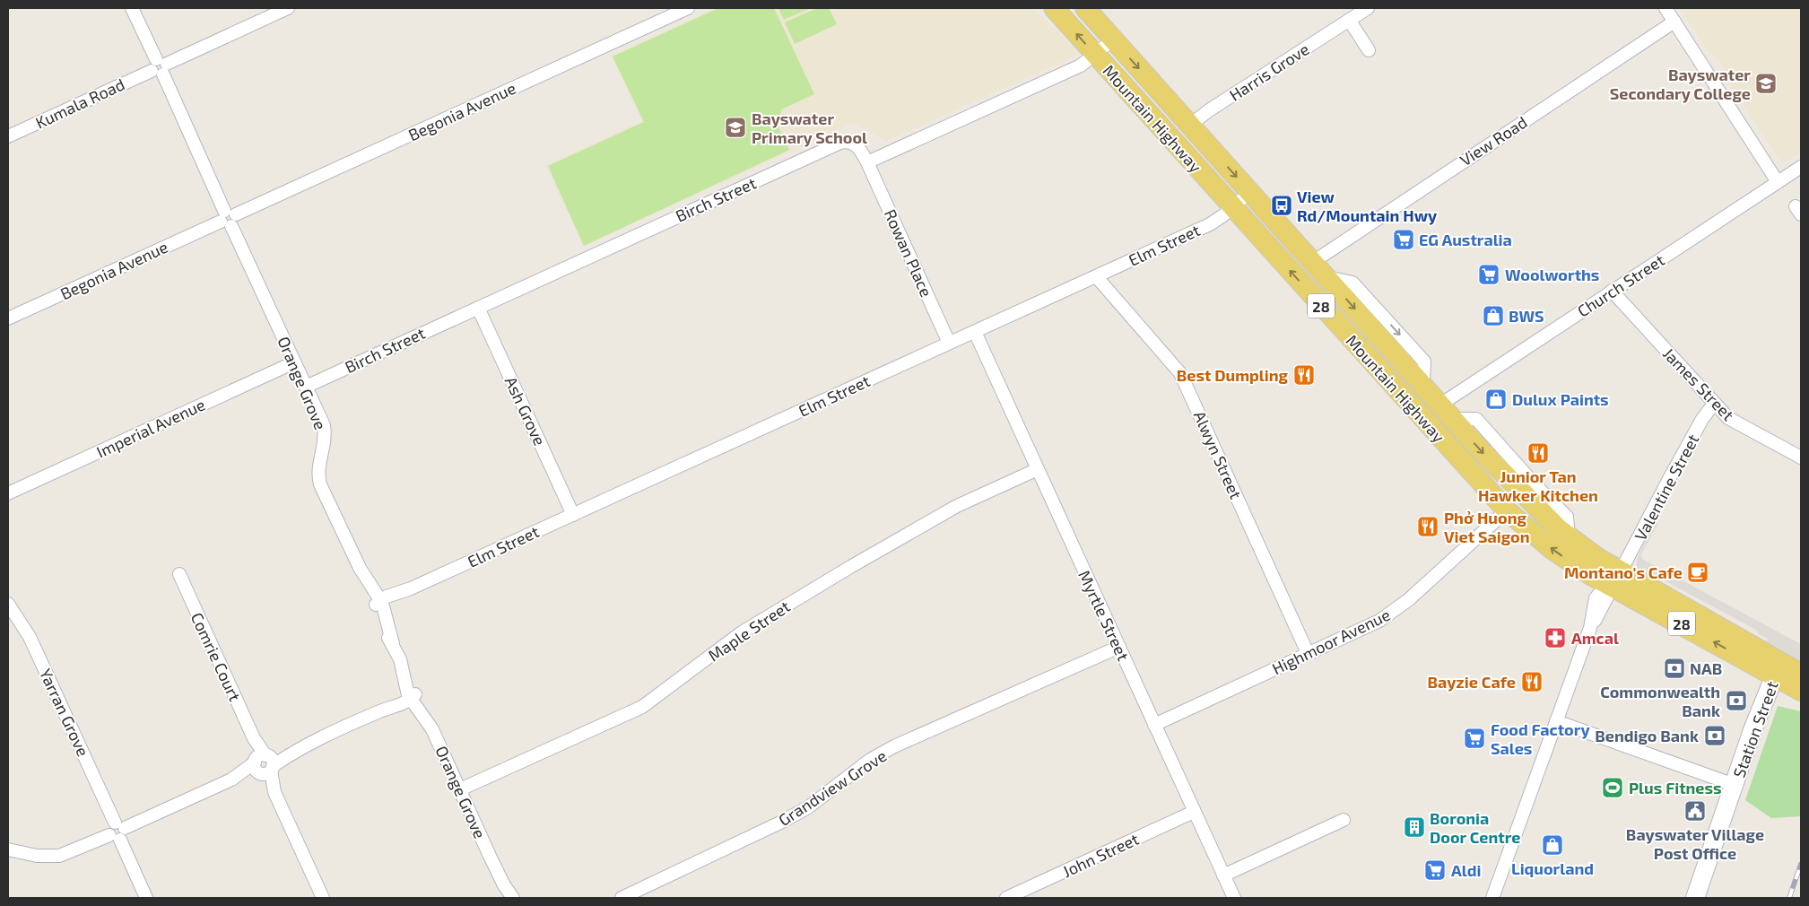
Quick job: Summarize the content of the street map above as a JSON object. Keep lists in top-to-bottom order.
{
  "streets": {
    "main road": ["Mountain Highway", "28", "Station Street"],
    "street": [
      "Harris Grove",
      "Kumala Road",
      "Begonia Avenue",
      "View Road",
      "Birch Street",
      "Elm Street",
      "Rowan Place",
      "Church Street",
      "Orange Grove",
      "James Street",
      "Ash Grove",
      "Imperial Avenue",
      "Alwyn Street",
      "Valentine Street",
      "Myrtle Street",
      "Maple Street",
      "Highmoor Avenue",
      "Comrie Court",
      "Yarran Grove",
      "Grandview Grove",
      "John Street"
    ]
  },
  "crossings": [
    ["Harris Grove", "Mountain Highway"],
    ["Kumala Road", "Orange Grove"],
    ["Begonia Avenue", "Orange Grove"],
    ["Mountain Highway", "View Road"],
    ["Mountain Highway", "Elm Street"],
    ["Mountain Highway", "Church Street"],
    ["Mountain Highway", "Valentine Street"],
    ["Mountain Highway", "Highmoor Avenue"],
    ["Mountain Highway", "Station Street"],
    ["Birch Street", "Rowan Place"],
    ["Birch Street", "Orange Grove"],
    ["Birch Street", "Ash Grove"],
    ["Elm Street", "Rowan Place"],
    ["Elm Street", "Orange Grove"],
    ["Elm Street", "Ash Grove"],
    ["Elm Street", "Alwyn Street"],
    ["Elm Street", "Myrtle Street"],
    ["Church Street", "James Street"],
    ["Orange Grove", "Imperial Avenue"],
    ["Orange Grove", "Maple Street"],
    ["James Street", "Valentine Street"],
    ["Alwyn Street", "Highmoor Avenue"],
    ["Myrtle Street", "Maple Street"],
    ["Myrtle Street", "Highmoor Avenue"],
    ["Myrtle Street", "Grandview Grove"],
    ["Myrtle Street", "John Street"]
  ],
  "places": {
    "school or university": ["Bayswater Secondary College", "Bayswater Primary School"],
    "bus stop": ["View Rd/Mountain Hwy"],
    "supermarket": [
      "EG Australia",
      "Woolworths",
      "Food Factory Sales",
      "Aldi"
    ],
    "shop": ["BWS", "Dulux Paints", "Liquorland"],
    "restaurant": [
      "Best Dumpling",
      "Junior Tan Hawker Kitchen",
      "Phở Huong Viet Saigon",
      "Bayzie Cafe"
    ],
    "cafe": ["Montano's Cafe"],
    "pharmacy": ["Amcal"],
    "bank": ["NAB", "Commonwealth Bank", "Bendigo Bank"],
    "sports": ["Plus Fitness"],
    "public building": ["Bayswater Village Post Office"],
    "building": ["Boronia Door Centre"]
  }
}
